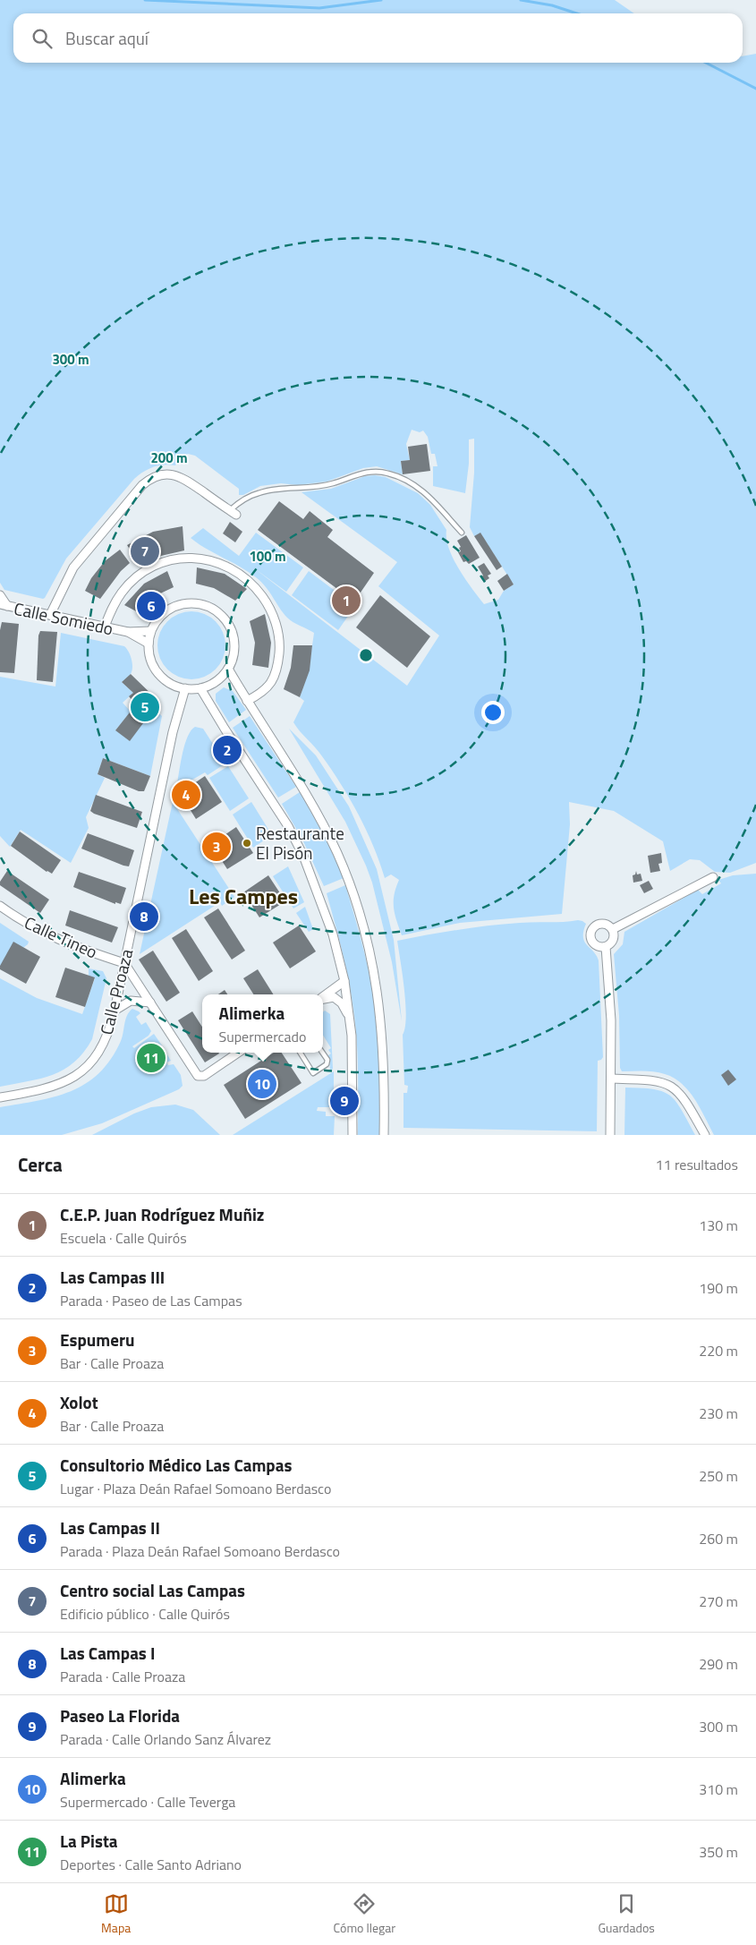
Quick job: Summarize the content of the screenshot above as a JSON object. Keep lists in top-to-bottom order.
{
  "streets": {
    "street": ["Calle Somiedo", "Calle Tineo", "Calle Proaza"]
  },
  "crossings": [
    ["Calle Somiedo", "Calle Proaza"],
    ["Calle Tineo", "Calle Proaza"]
  ],
  "districts": ["Les Campes"],
  "places": ["Restaurante El Pisón"],
  "page": {
    "search": "Buscar aquí",
    "pins": [
      "7",
      "1",
      "6",
      "5",
      "2",
      "4",
      "3",
      "8",
      "11",
      "10",
      "9"
    ],
    "popup": ["Alimerka", "Supermercado"],
    "heading": ["Cerca", "11 resultados"],
    "list": [
      {
        "mark": "1",
        "name": "C.E.P. Juan Rodríguez Muñiz",
        "note": "Escuela · Calle Quirós",
        "value": "130 m"
      },
      {
        "mark": "2",
        "name": "Las Campas III",
        "note": "Parada · Paseo de Las Campas",
        "value": "190 m"
      },
      {
        "mark": "3",
        "name": "Espumeru",
        "note": "Bar · Calle Proaza",
        "value": "220 m"
      },
      {
        "mark": "4",
        "name": "Xolot",
        "note": "Bar · Calle Proaza",
        "value": "230 m"
      },
      {
        "mark": "5",
        "name": "Consultorio Médico Las Campas",
        "note": "Lugar · Plaza Deán Rafael Somoano Berdasco",
        "value": "250 m"
      },
      {
        "mark": "6",
        "name": "Las Campas II",
        "note": "Parada · Plaza Deán Rafael Somoano Berdasco",
        "value": "260 m"
      },
      {
        "mark": "7",
        "name": "Centro social Las Campas",
        "note": "Edificio público · Calle Quirós",
        "value": "270 m"
      },
      {
        "mark": "8",
        "name": "Las Campas I",
        "note": "Parada · Calle Proaza",
        "value": "290 m"
      },
      {
        "mark": "9",
        "name": "Paseo La Florida",
        "note": "Parada · Calle Orlando Sanz Álvarez",
        "value": "300 m"
      },
      {
        "mark": "10",
        "name": "Alimerka",
        "note": "Supermercado · Calle Teverga",
        "value": "310 m"
      },
      {
        "mark": "11",
        "name": "La Pista",
        "note": "Deportes · Calle Santo Adriano",
        "value": "350 m"
      }
    ],
    "nav": ["Mapa", "Cómo llegar", "Guardados"]
  },
  "rings": ["300 m", "200 m", "100 m"]
}
